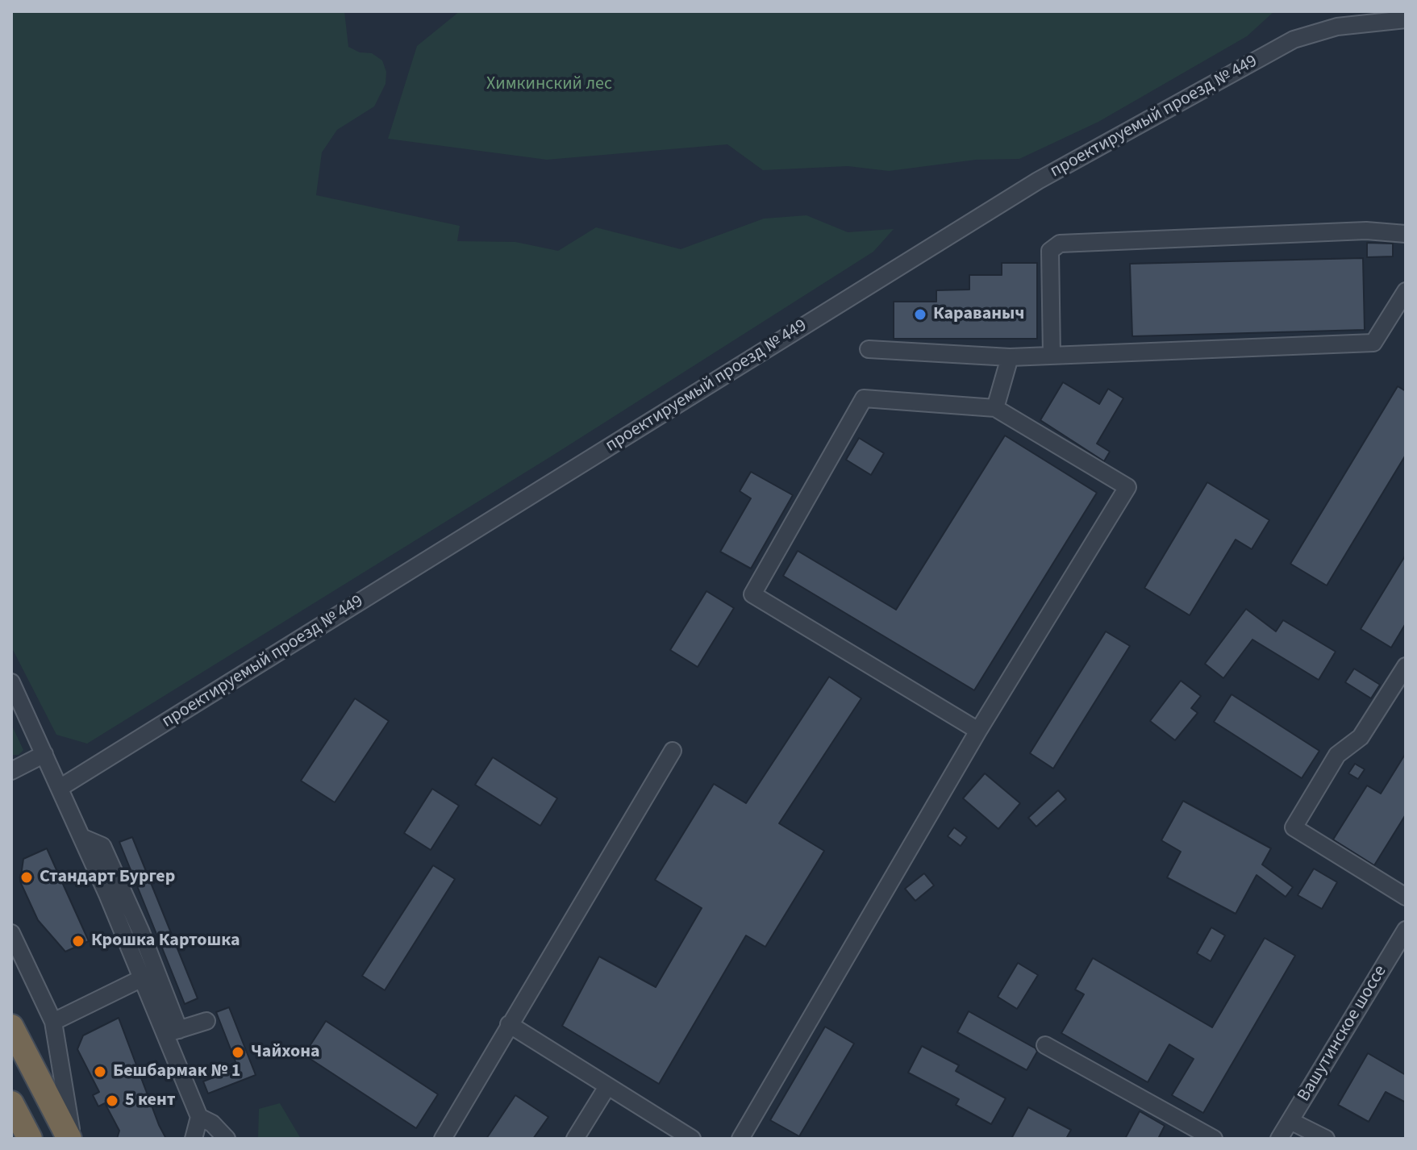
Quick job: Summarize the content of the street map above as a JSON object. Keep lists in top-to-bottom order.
{
  "streets": {
    "street": ["проектируемый проезд № 449", "Вашутинское шоссе"]
  },
  "parks": ["Химкинский лес"],
  "places": [
    "Караваныч",
    "Стандарт Бургер",
    "Крошка Картошка",
    "Чайхона",
    "Бешбармак № 1",
    "5 кент"
  ]
}
